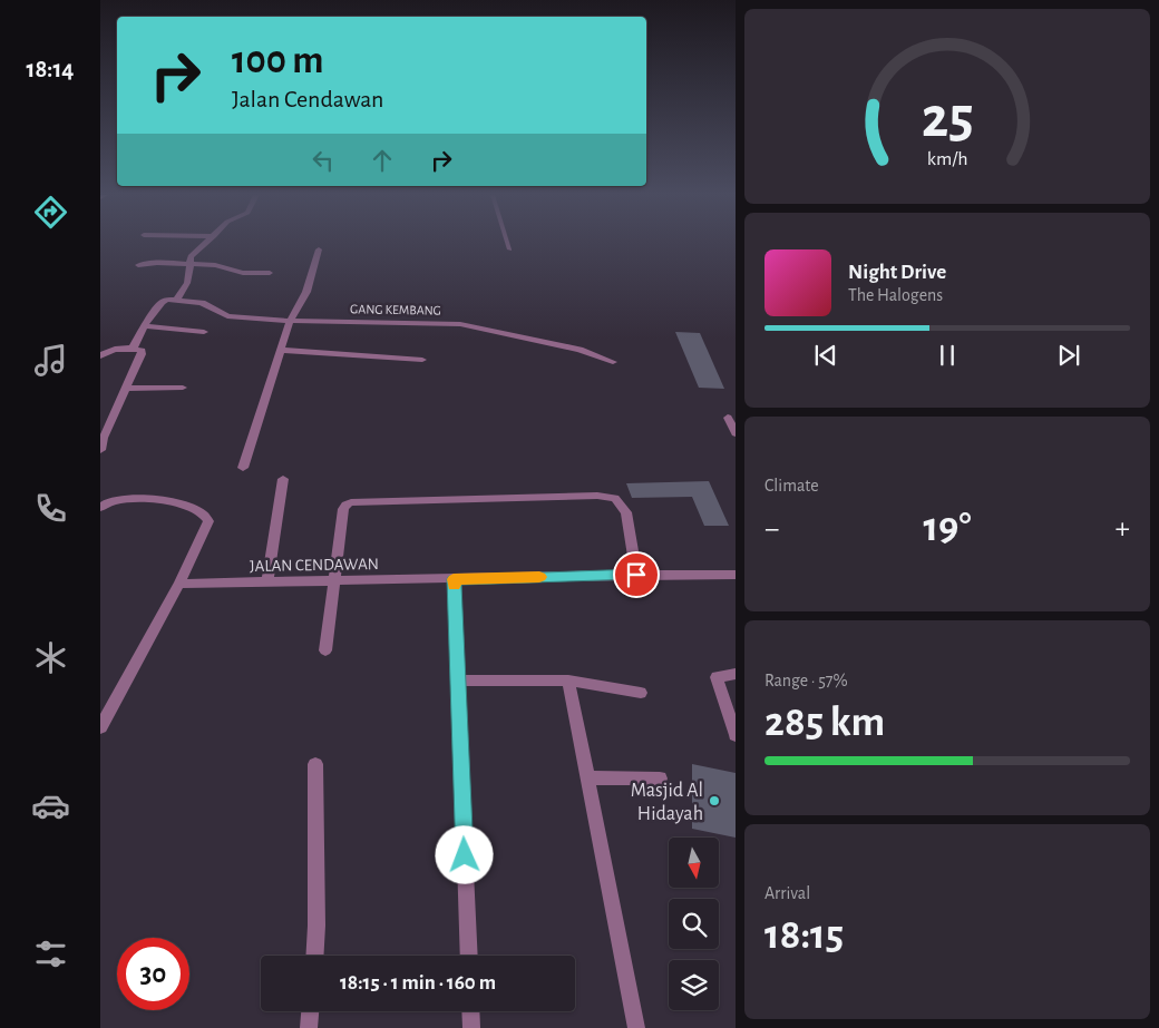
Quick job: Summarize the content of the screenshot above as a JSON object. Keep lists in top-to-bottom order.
{
  "streets": {
    "street": ["GANG KEMBANG", "JALAN CENDAWAN"]
  },
  "places": ["Masjid Al Hidayah"],
  "north": "bottom",
  "page": {
    "tabs": "18:14",
    "turn": ["100 m", "Jalan Cendawan"],
    "song": ["Night Drive", "The Halogens"],
    "tile": [
      "Climate",
      ["Range · 57%", "285 km"],
      ["Arrival", "18:15"]
    ],
    "heat": ["−", "19°", "+"],
    "limit": "30",
    "trip": "18:15 · 1 min · 160 m",
    "gauge": ["25", "km/h"]
  }
}
